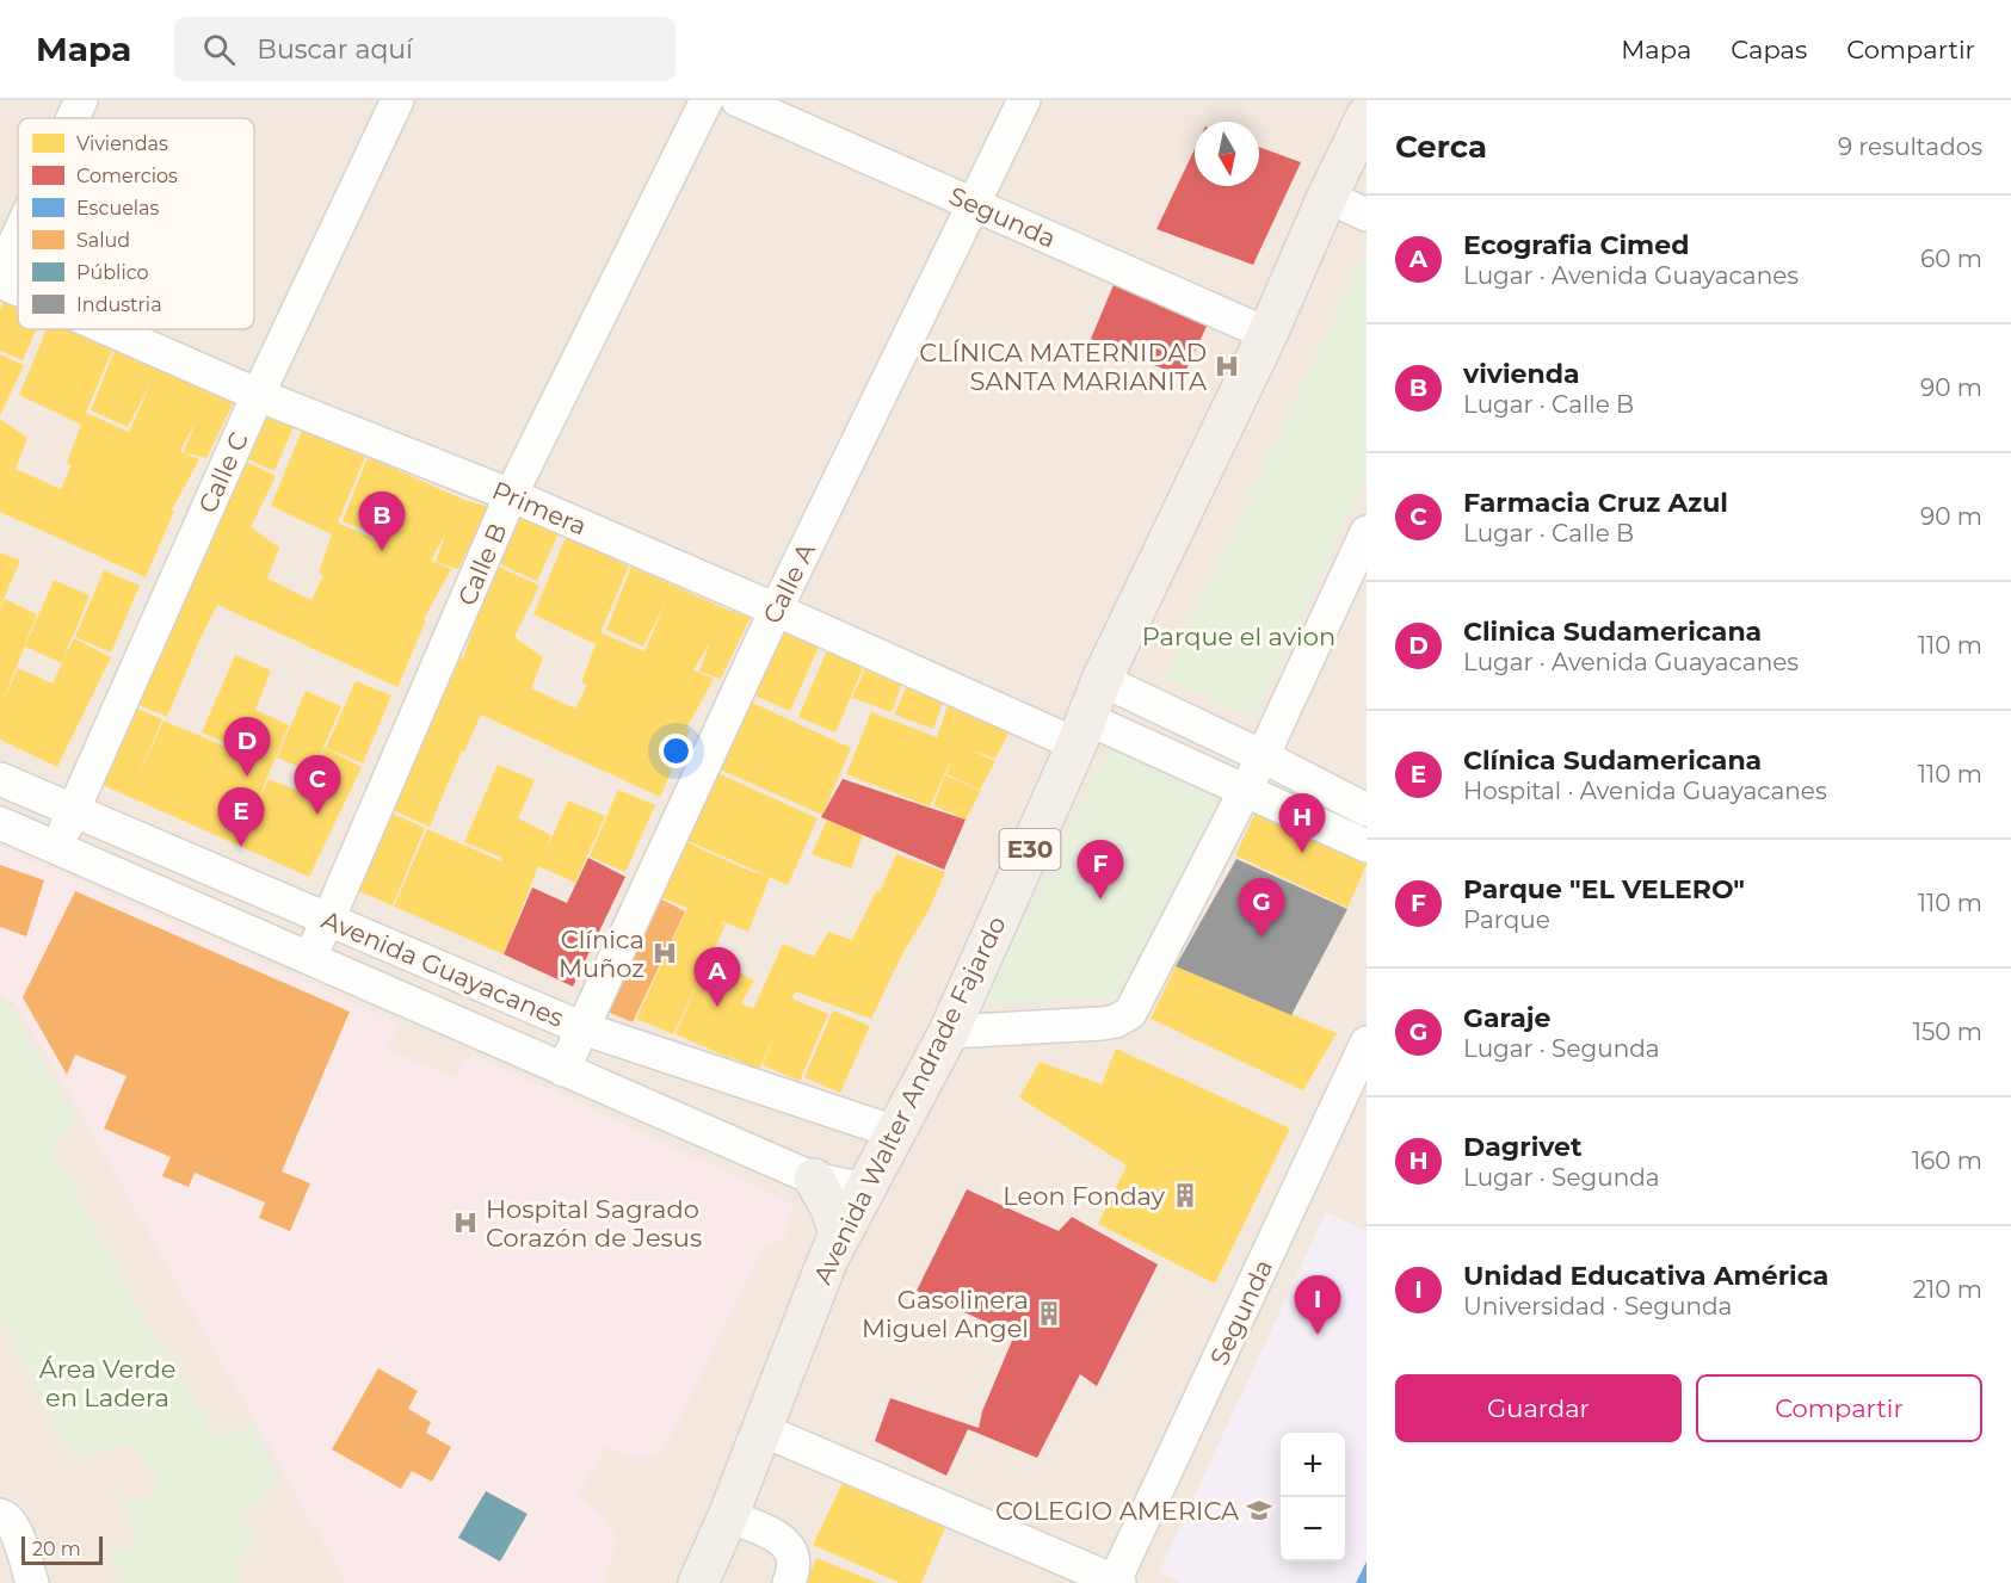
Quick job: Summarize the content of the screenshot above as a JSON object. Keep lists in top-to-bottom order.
{
  "streets": {
    "main road": ["E30", "Avenida Walter Andrade Fajardo"],
    "street": [
      "Segunda",
      "Calle C",
      "Primera",
      "Calle B",
      "Calle A",
      "Avenida Guayacanes"
    ]
  },
  "crossings": [
    ["Segunda", "Calle A"],
    ["Segunda", "Avenida Walter Andrade Fajardo"],
    ["Calle C", "Primera"],
    ["Calle C", "Avenida Guayacanes"],
    ["Primera", "Calle B"],
    ["Primera", "Calle A"],
    ["Primera", "Avenida Walter Andrade Fajardo"],
    ["Calle B", "Avenida Guayacanes"],
    ["Calle A", "Avenida Guayacanes"],
    ["Avenida Guayacanes", "Avenida Walter Andrade Fajardo"]
  ],
  "parks": ["Parque el avion", "Área Verde en Ladera"],
  "places": {
    "hospital": ["CLÍNICA MATERNIDAD SANTA MARIANITA", "Clínica Muñoz", "Hospital Sagrado Corazón de Jesus"],
    "building": ["Leon Fonday", "Gasolinera Miguel Angel"],
    "school or university": ["COLEGIO AMERICA"]
  },
  "legend": [
    "Viviendas",
    "Comercios",
    "Escuelas",
    "Salud",
    "Público",
    "Industria"
  ],
  "scale_bar": "20 m",
  "north": "bottom",
  "page": {
    "header": "Mapa",
    "search": "Buscar aquí",
    "nav": ["Mapa", "Capas", "Compartir"],
    "heading": ["Cerca", "9 resultados"],
    "list": [
      {
        "mark": "A",
        "name": "Ecografia Cimed",
        "note": "Lugar · Avenida Guayacanes",
        "value": "60 m"
      },
      {
        "mark": "B",
        "name": "vivienda",
        "note": "Lugar · Calle B",
        "value": "90 m"
      },
      {
        "mark": "C",
        "name": "Farmacia Cruz Azul",
        "note": "Lugar · Calle B",
        "value": "90 m"
      },
      {
        "mark": "D",
        "name": "Clinica Sudamericana",
        "note": "Lugar · Avenida Guayacanes",
        "value": "110 m"
      },
      {
        "mark": "E",
        "name": "Clínica Sudamericana",
        "note": "Hospital · Avenida Guayacanes",
        "value": "110 m"
      },
      {
        "mark": "F",
        "name": "Parque \"EL VELERO\"",
        "note": "Parque",
        "value": "110 m"
      },
      {
        "mark": "G",
        "name": "Garaje",
        "note": "Lugar · Segunda",
        "value": "150 m"
      },
      {
        "mark": "H",
        "name": "Dagrivet",
        "note": "Lugar · Segunda",
        "value": "160 m"
      },
      {
        "mark": "I",
        "name": "Unidad Educativa América",
        "note": "Universidad · Segunda",
        "value": "210 m"
      }
    ],
    "pins": [
      "B",
      "D",
      "C",
      "E",
      "H",
      "F",
      "G",
      "A",
      "I"
    ],
    "buttons": ["Guardar", "Compartir"],
    "map_buttons": ["+", "−"],
    "scale": "20 m"
  }
}
